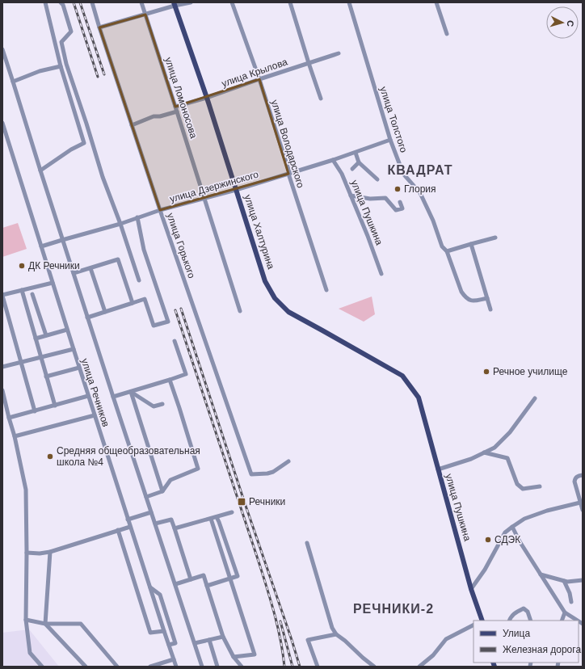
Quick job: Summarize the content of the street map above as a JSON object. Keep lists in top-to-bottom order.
{
  "streets": {
    "main road": ["улица Пушкина", "улица Халтурина"],
    "street": [
      "улица Крылова",
      "улица Ломоносова",
      "улица Толстого",
      "улица Володарского",
      "улица Дзержинского",
      "улица Горького",
      "улица Речников"
    ]
  },
  "crossings": [
    ["улица Крылова", "улица Ломоносова"],
    ["улица Крылова", "улица Володарского"],
    ["улица Крылова", "улица Халтурина"],
    ["улица Ломоносова", "улица Дзержинского"],
    ["улица Толстого", "улица Дзержинского"],
    ["улица Володарского", "улица Дзержинского"],
    ["улица Дзержинского", "улица Пушкина"],
    ["улица Дзержинского", "улица Халтурина"],
    ["улица Дзержинского", "улица Горького"],
    ["улица Дзержинского", "улица Речников"],
    ["улица Пушкина", "улица Халтурина"]
  ],
  "districts": ["КВАДРАТ", "РЕЧНИКИ-2"],
  "places": {
    "other": [
      "Глория",
      "ДК Речники",
      "Речное училище",
      "Средняя общеобразовательная школа №4",
      "СДЭК"
    ],
    "transit": ["Речники"]
  },
  "legend": ["Улица", "Железная дорога"],
  "north": "right"
}
